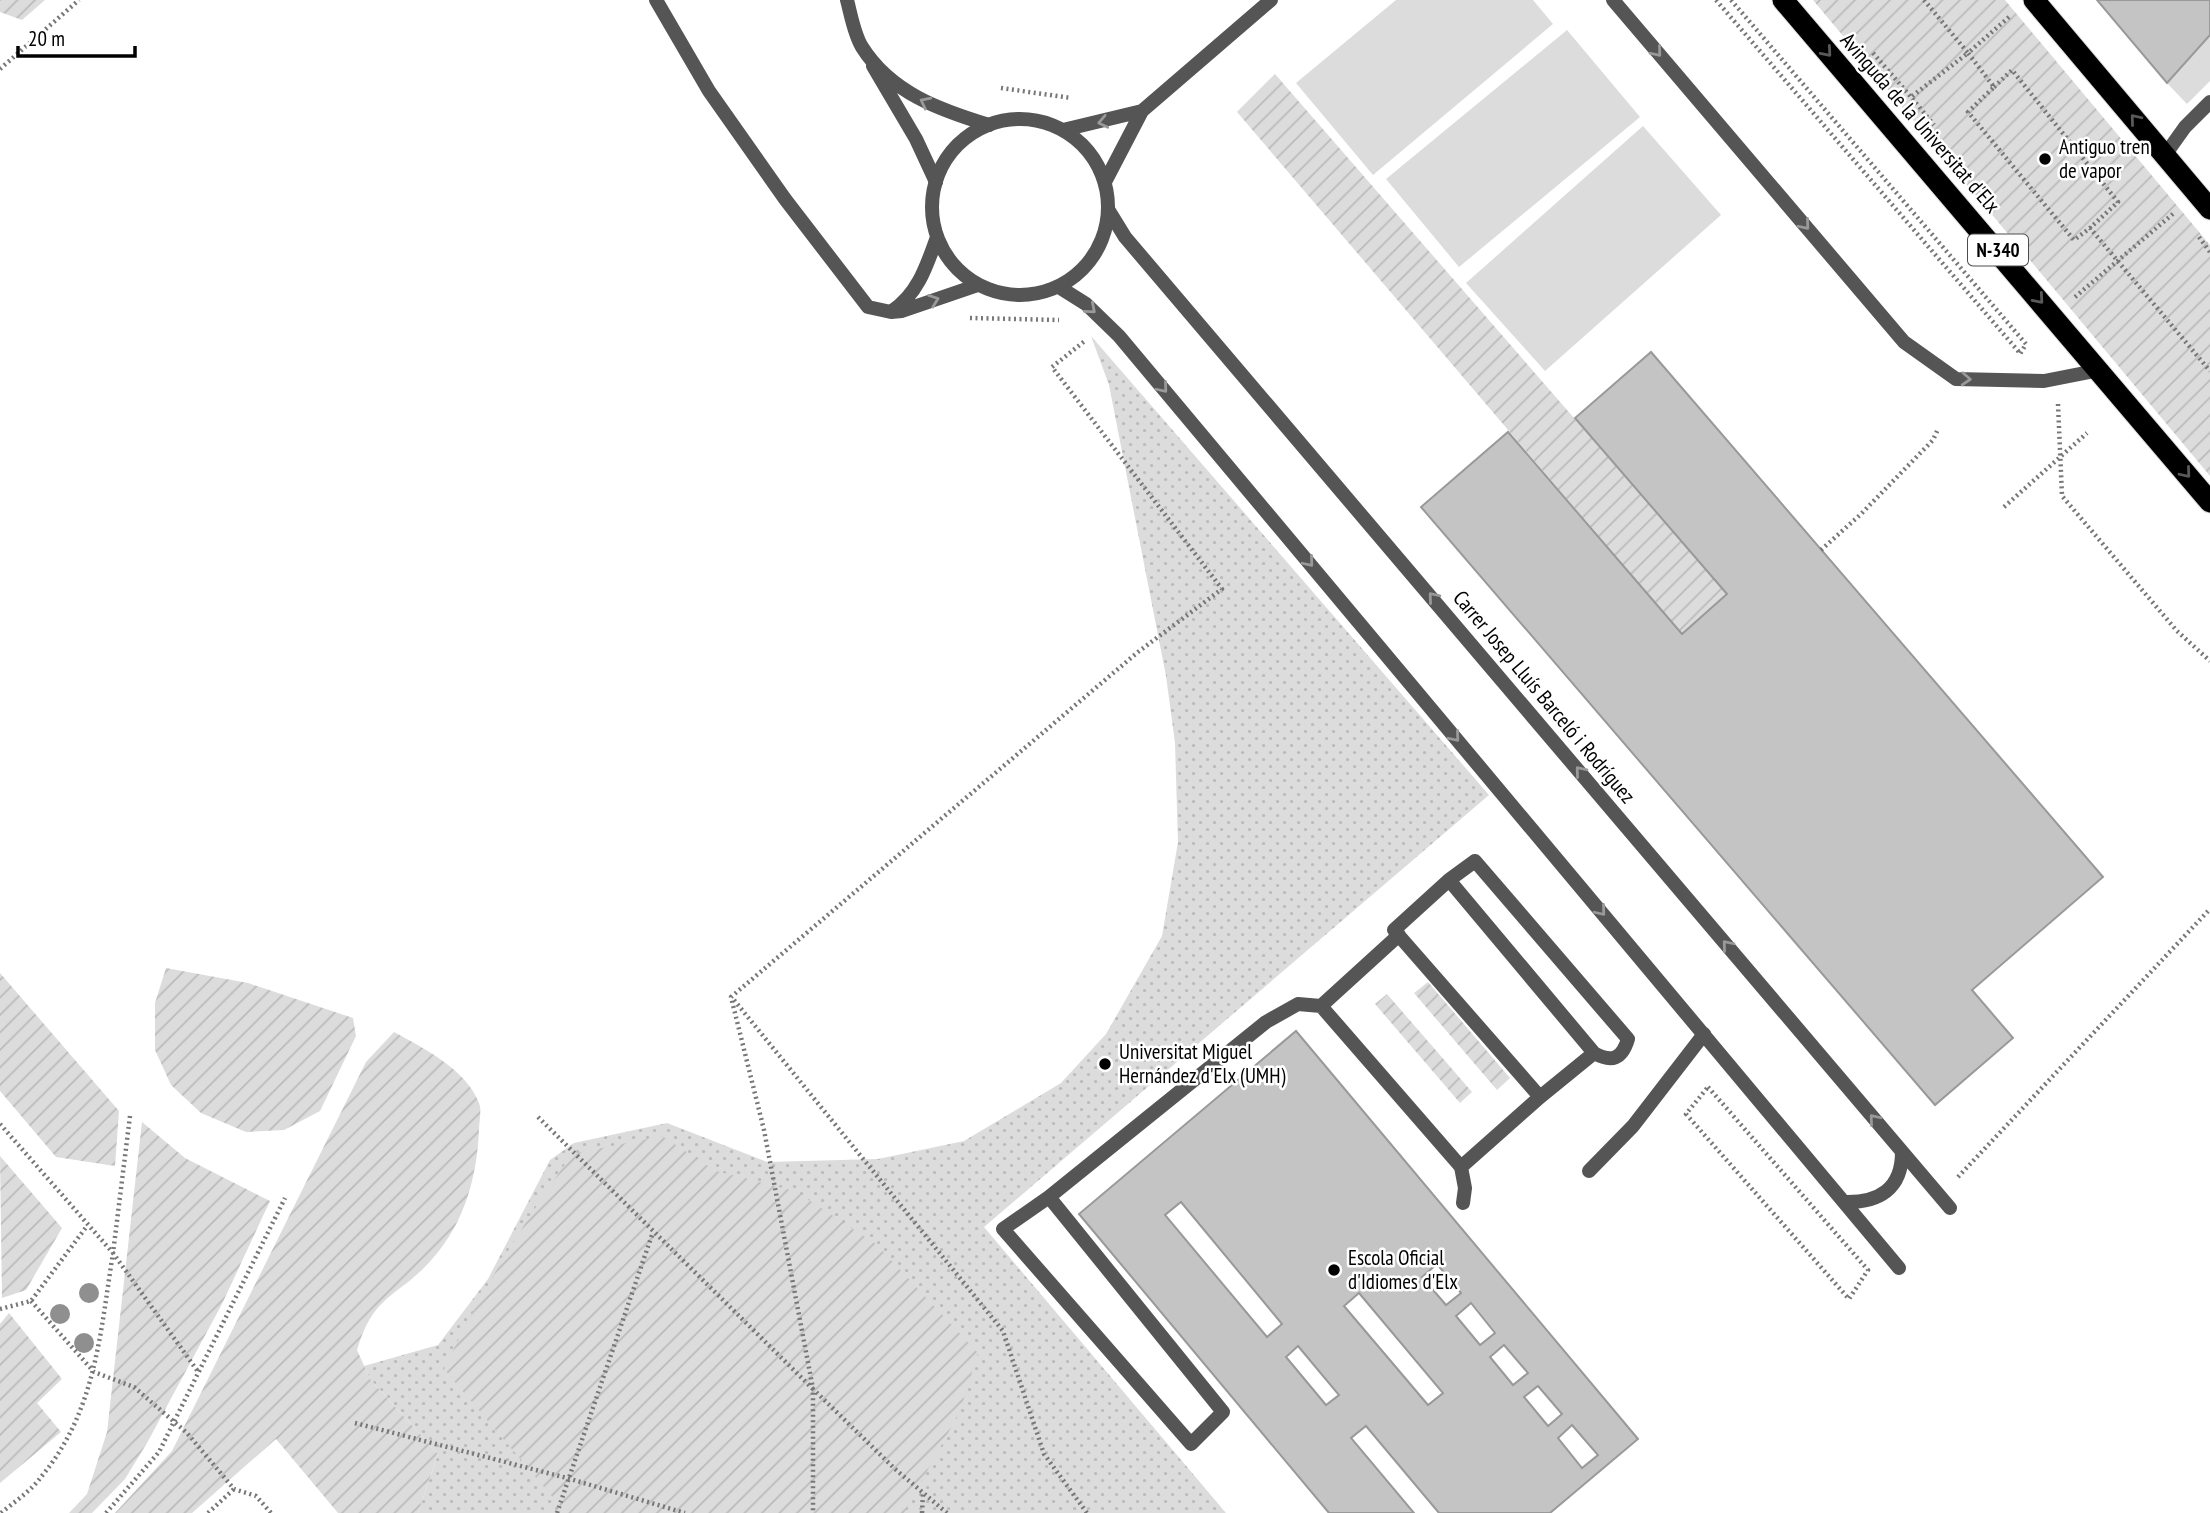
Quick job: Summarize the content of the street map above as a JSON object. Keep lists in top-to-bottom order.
{
  "streets": {
    "highway": ["Avinguda de la Universitat d'Elx", "N-340"],
    "street": ["Carrer Josep Lluís Barceló i Rodríguez"]
  },
  "one_way": ["Avinguda de la Universitat d'Elx"],
  "places": ["Antiguo tren de vapor", "Universitat Miguel Hernández d'Elx (UMH)", "Escola Oficial d'Idiomes d'Elx"],
  "scale_bar": "20 m"
}
